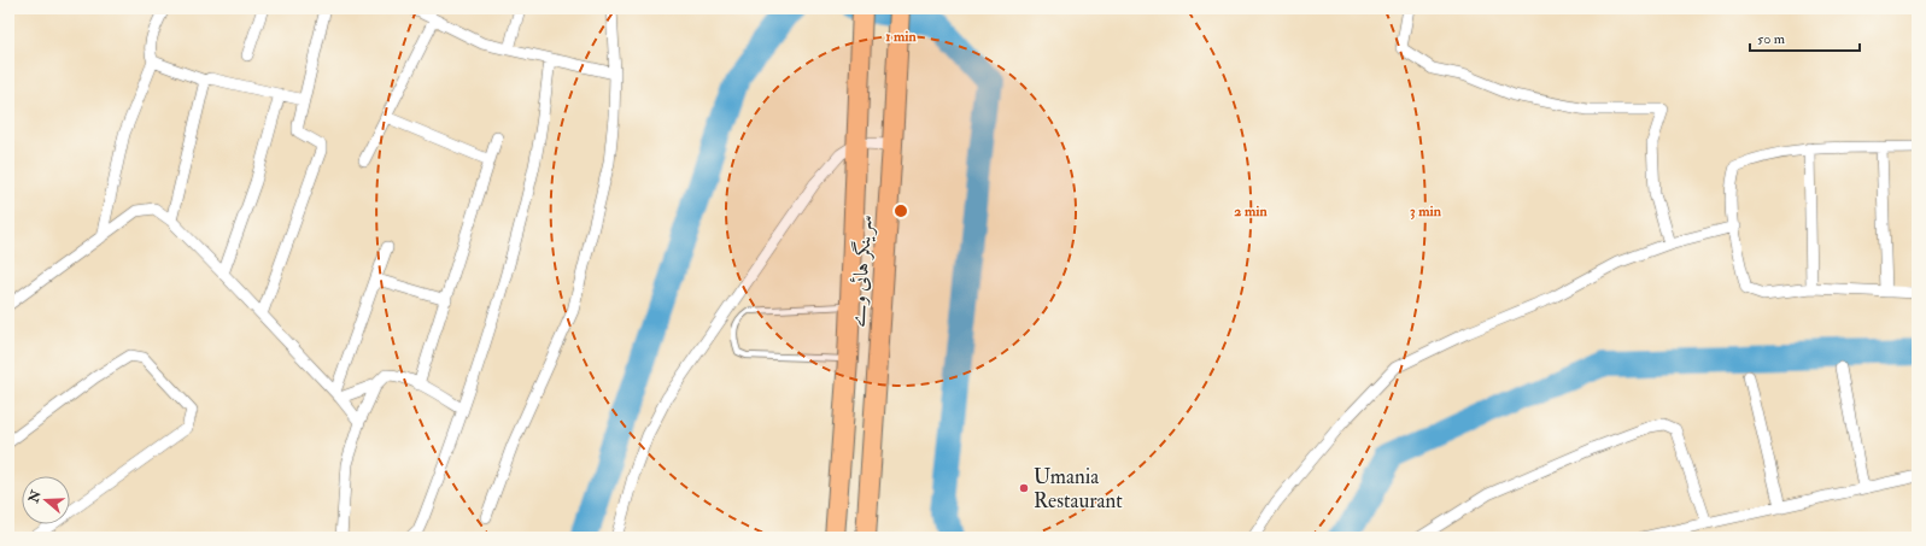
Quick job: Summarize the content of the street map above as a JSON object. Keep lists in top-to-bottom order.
{
  "streets": {
    "highway": ["سرینگر ہائی وے"]
  },
  "places": ["Umania Restaurant"],
  "scale_bar": "50 m",
  "north": "left",
  "rings": ["1 min", "2 min", "3 min"]
}
